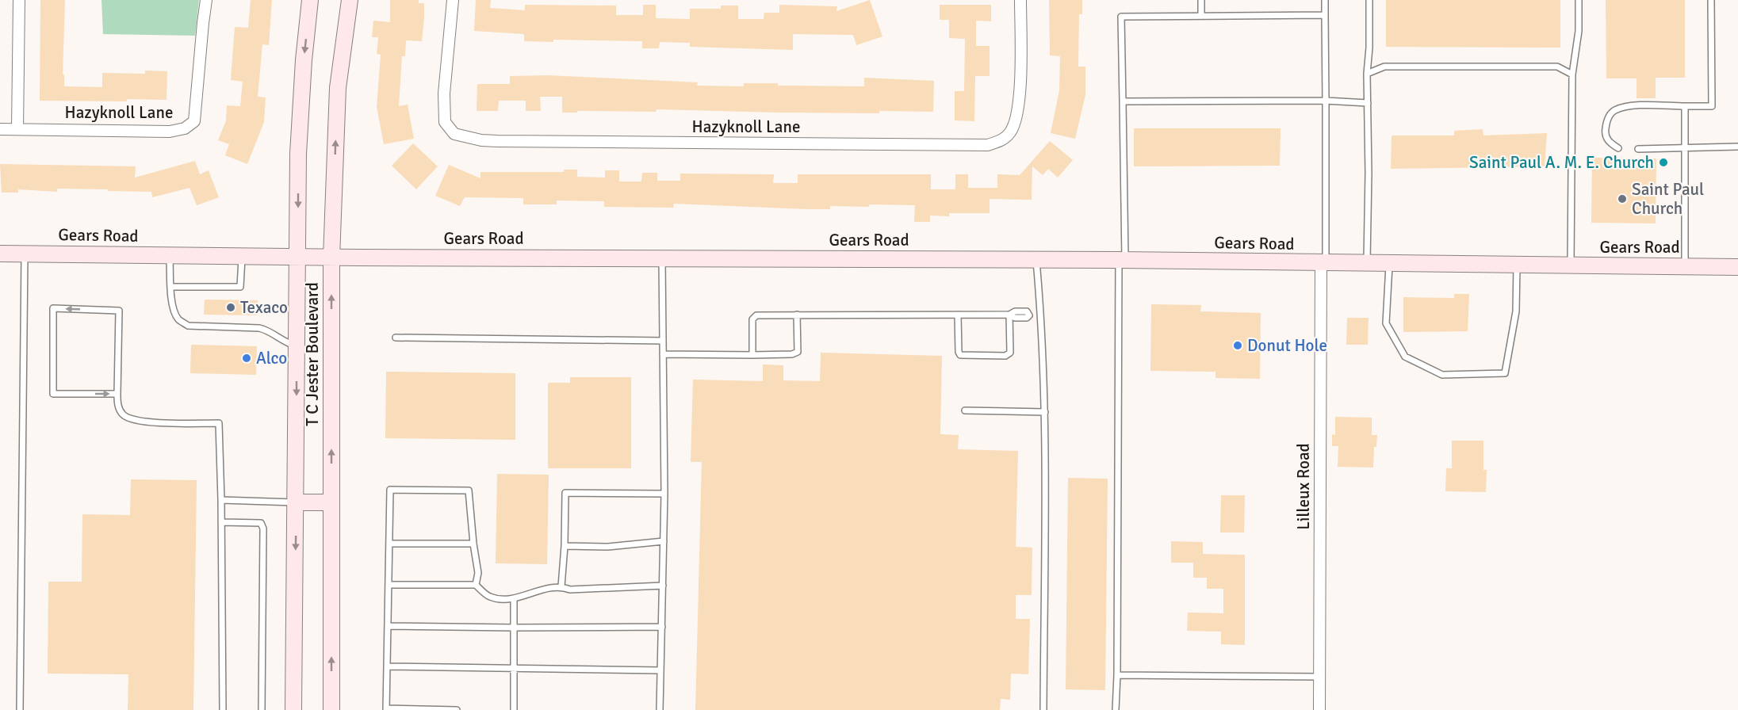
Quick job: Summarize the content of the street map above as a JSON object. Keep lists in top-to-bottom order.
{
  "streets": {
    "main road": ["Gears Road", "T C Jester Boulevard"],
    "street": ["Hazyknoll Lane", "Lilleux Road"]
  },
  "crossings": [
    ["Gears Road", "T C Jester Boulevard"],
    ["Gears Road", "Lilleux Road"]
  ],
  "places": [
    "Saint Paul A. M. E. Church",
    "Saint Paul Church",
    "Texaco",
    "Donut Hole",
    "Alco"
  ]
}
